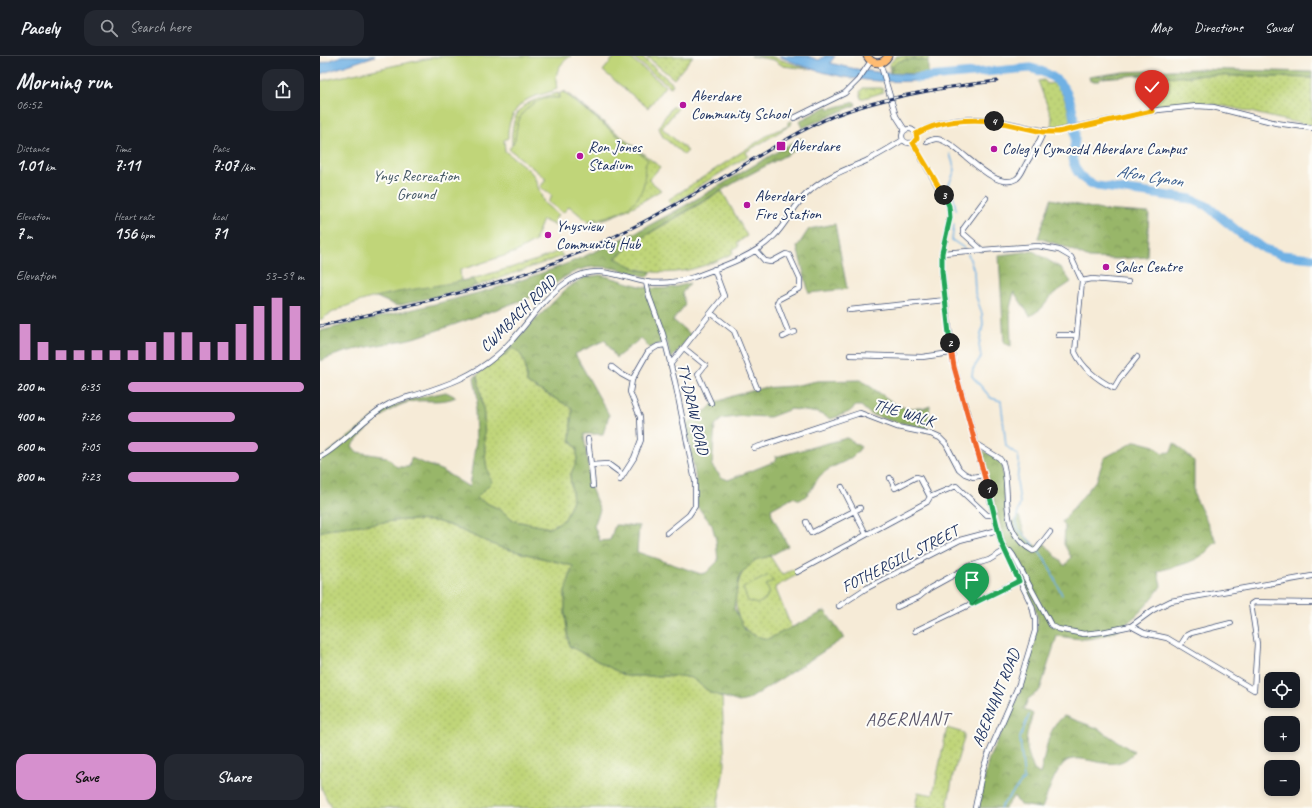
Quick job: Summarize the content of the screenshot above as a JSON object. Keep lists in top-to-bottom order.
{
  "streets": {
    "street": [
      "CWMBACH ROAD",
      "TY-DRAW ROAD",
      "THE WALK",
      "FOTHERGILL STREET",
      "ABERNANT ROAD"
    ]
  },
  "crossings": [
    ["CWMBACH ROAD", "TY-DRAW ROAD"],
    ["CWMBACH ROAD", "ABERNANT ROAD"],
    ["THE WALK", "ABERNANT ROAD"],
    ["FOTHERGILL STREET", "ABERNANT ROAD"]
  ],
  "districts": ["ABERNANT"],
  "water": ["Afon Cynon"],
  "parks": ["Ynys Recreation Ground"],
  "places": {
    "other": [
      "Aberdare Community School",
      "Coleg y Cymoedd Aberdare Campus",
      "Ron Jones Stadium",
      "Aberdare Fire Station",
      "Ynysview Community Hub",
      "Sales Centre"
    ],
    "transit": ["Aberdare"]
  },
  "page": {
    "header": "Pacely",
    "search": "Search here",
    "nav": ["Map", "Directions", "Saved"],
    "heading": ["Morning run", "06:52"],
    "pins": [
      "4",
      "3",
      "2",
      "1"
    ],
    "stats": [
      ["Distance", "1.01 km"],
      ["Time", "7:11"],
      ["Pace", "7:07 /km"],
      ["Elevation", "7 m"],
      ["Heart rate", "156 bpm"],
      ["kcal", "71"]
    ],
    "chart": ["Elevation", "53–59 m"],
    "list": [
      {
        "name": "200 m",
        "note": "6:35"
      },
      {
        "name": "400 m",
        "note": "7:26"
      },
      {
        "name": "600 m",
        "note": "7:05"
      },
      {
        "name": "800 m",
        "note": "7:23"
      }
    ],
    "map_buttons": ["+", "−"],
    "buttons": ["Save", "Share"]
  }
}
